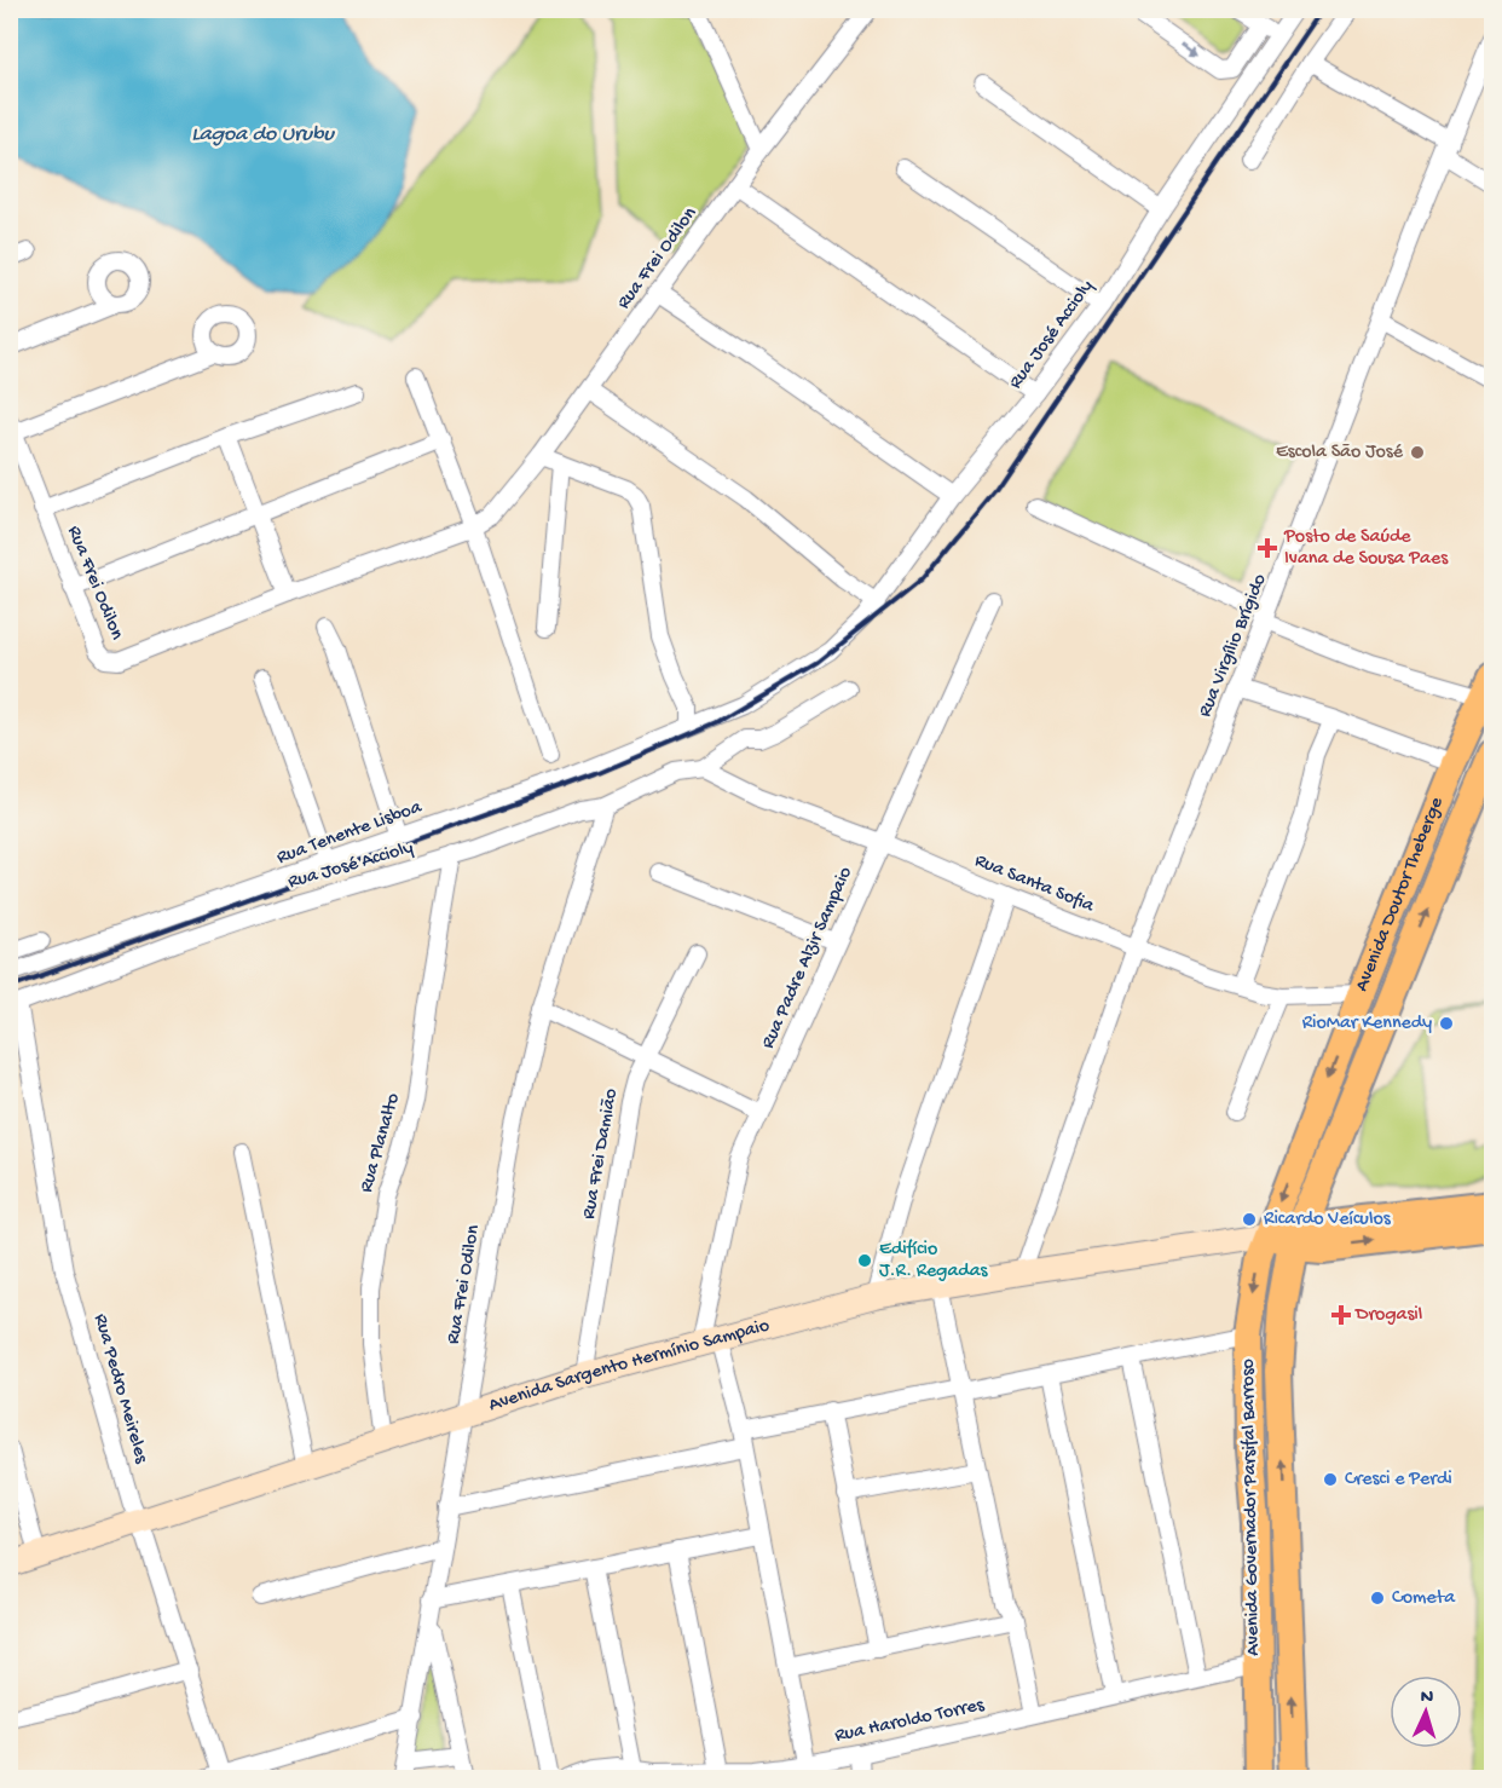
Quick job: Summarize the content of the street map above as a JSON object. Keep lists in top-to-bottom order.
{
  "streets": {
    "main road": ["Avenida Doutor Theberge", "Avenida Sargento Hermínio Sampaio", "Avenida Governador Parsifal Barroso"],
    "street": [
      "Rua Frei Odilon",
      "Rua José Accioly",
      "Rua Virgílio Brígido",
      "Rua Tenente Lisboa",
      "Rua Santa Sofia",
      "Rua Padre Alzir Sampaio",
      "Rua Planalto",
      "Rua Frei Damião",
      "Rua Pedro Meireles",
      "Rua Haroldo Torres"
    ]
  },
  "crossings": [
    ["Rua Frei Odilon", "Rua José Accioly"],
    ["Rua Frei Odilon", "Avenida Sargento Hermínio Sampaio"],
    ["Rua José Accioly", "Rua Tenente Lisboa"],
    ["Rua José Accioly", "Rua Santa Sofia"],
    ["Rua José Accioly", "Rua Planalto"],
    ["Rua José Accioly", "Rua Pedro Meireles"],
    ["Rua Virgílio Brígido", "Rua Santa Sofia"],
    ["Rua Virgílio Brígido", "Avenida Sargento Hermínio Sampaio"],
    ["Rua Santa Sofia", "Avenida Doutor Theberge"],
    ["Rua Santa Sofia", "Rua Padre Alzir Sampaio"],
    ["Avenida Doutor Theberge", "Avenida Sargento Hermínio Sampaio"],
    ["Avenida Doutor Theberge", "Avenida Governador Parsifal Barroso"],
    ["Rua Padre Alzir Sampaio", "Avenida Sargento Hermínio Sampaio"],
    ["Rua Planalto", "Avenida Sargento Hermínio Sampaio"],
    ["Rua Frei Damião", "Avenida Sargento Hermínio Sampaio"],
    ["Avenida Sargento Hermínio Sampaio", "Rua Pedro Meireles"],
    ["Avenida Sargento Hermínio Sampaio", "Avenida Governador Parsifal Barroso"],
    ["Avenida Governador Parsifal Barroso", "Rua Haroldo Torres"]
  ],
  "water": ["Lagoa do Urubu"],
  "places": {
    "other": [
      "Escola São José",
      "RioMar Kennedy",
      "Ricardo Veículos",
      "Edifício J.R. Regadas",
      "Cresci e Perdi",
      "Cometa"
    ],
    "health": ["Posto de Saúde Ivana de Sousa Paes", "Drogasil"]
  },
  "north": "top"
}
